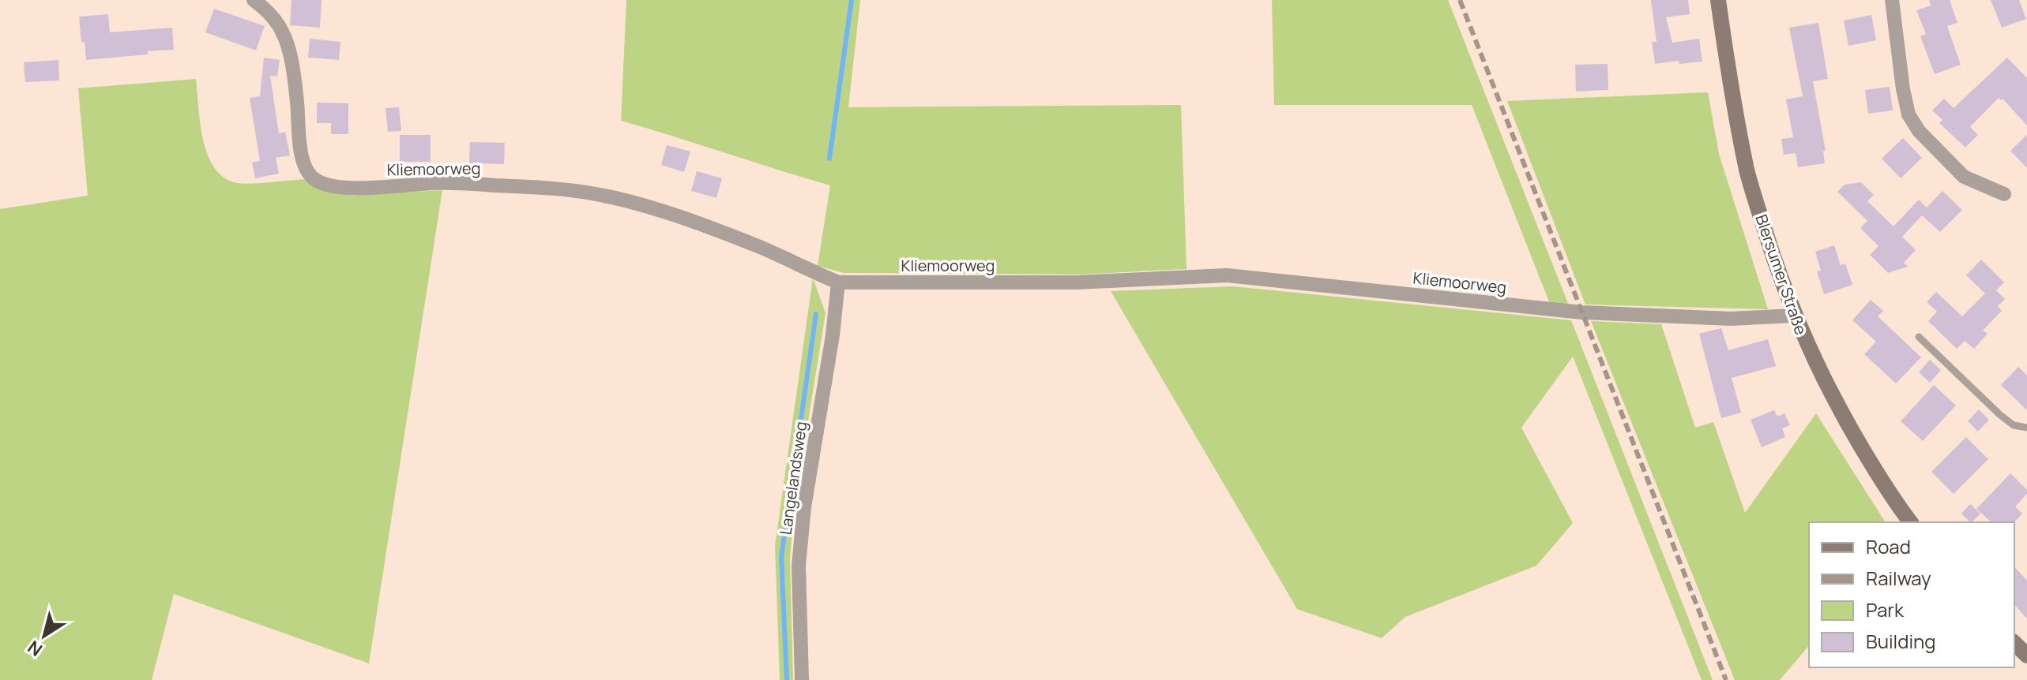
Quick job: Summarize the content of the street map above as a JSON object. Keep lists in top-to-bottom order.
{
  "streets": {
    "main road": ["Blersumer Straße"],
    "street": ["Kliemoorweg", "Langelandsweg"]
  },
  "crossings": [
    ["Kliemoorweg", "Blersumer Straße"],
    ["Kliemoorweg", "Langelandsweg"]
  ],
  "legend": [
    "Road",
    "Railway",
    "Park",
    "Building"
  ],
  "north": "bottom left"
}
